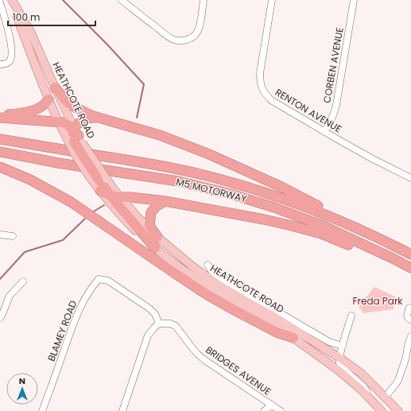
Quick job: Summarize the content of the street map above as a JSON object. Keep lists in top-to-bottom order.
{
  "streets": {
    "highway": ["M5 MOTORWAY"],
    "main road": ["HEATHCOTE ROAD"],
    "street": [
      "CORBEN AVENUE",
      "RENTON AVENUE",
      "BLAMEY ROAD",
      "BRIDGES AVENUE"
    ]
  },
  "crossings": [
    ["CORBEN AVENUE", "RENTON AVENUE"],
    ["BLAMEY ROAD", "BRIDGES AVENUE"]
  ],
  "parks": ["Freda Park"],
  "scale_bar": "100 m",
  "north": "top"
}
